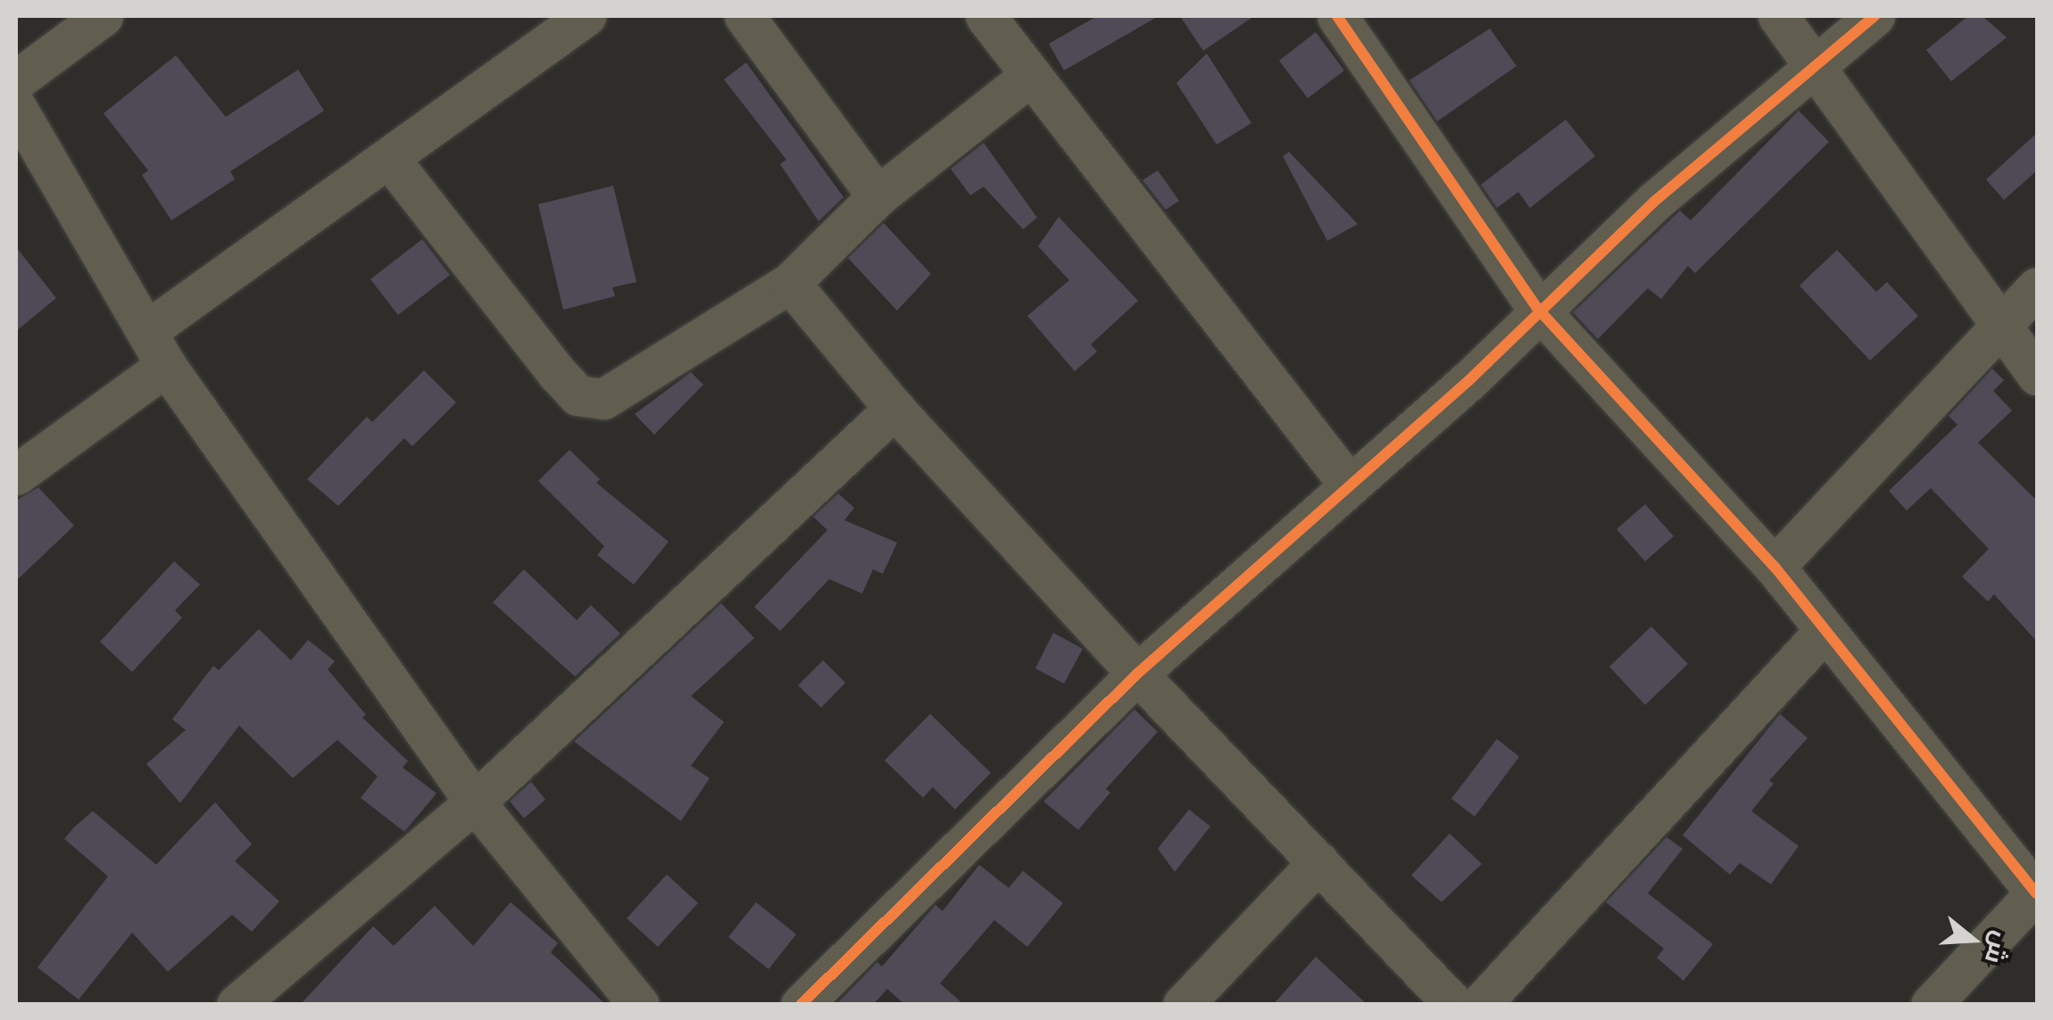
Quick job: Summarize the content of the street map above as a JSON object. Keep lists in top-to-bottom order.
{
  "north": "right"
}
